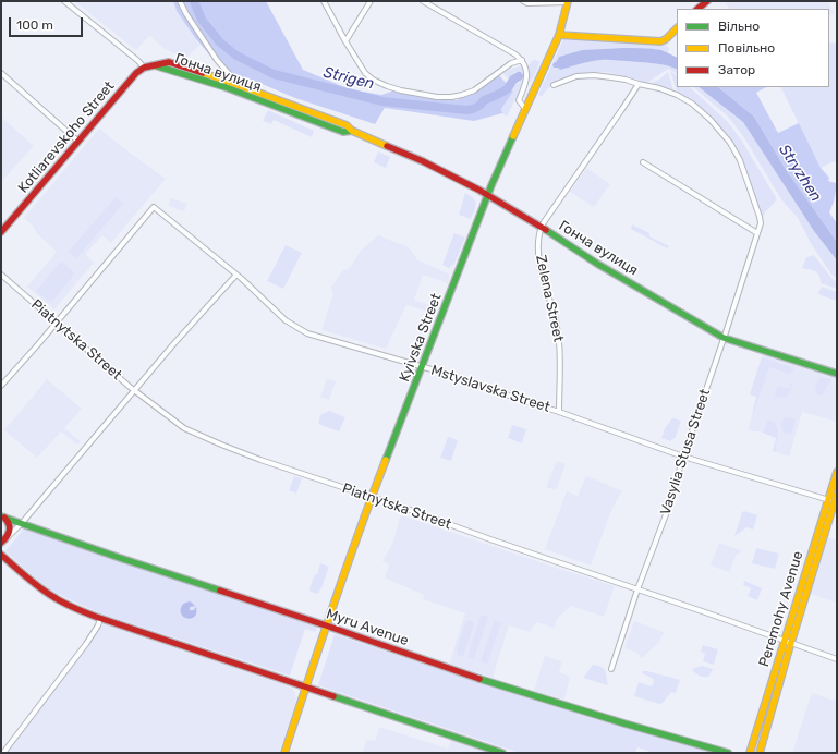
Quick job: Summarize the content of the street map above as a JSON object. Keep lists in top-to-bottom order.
{
  "streets": {
    "main road": [
      "Гонча вулиця",
      "Kotliarevskoho Street",
      "Kyivska Street",
      "Peremohy Avenue",
      "Myru Avenue"
    ],
    "street": [
      "Zelena Street",
      "Piatnytska Street",
      "Mstyslavska Street",
      "Vasylia Stusa Street"
    ]
  },
  "crossings": [
    ["Гонча вулиця", "Kotliarevskoho Street"],
    ["Гонча вулиця", "Zelena Street"],
    ["Гонча вулиця", "Kyivska Street"],
    ["Гонча вулиця", "Vasylia Stusa Street"],
    ["Zelena Street", "Mstyslavska Street"],
    ["Zelena Street", "Vasylia Stusa Street"],
    ["Kyivska Street", "Piatnytska Street"],
    ["Kyivska Street", "Mstyslavska Street"],
    ["Kyivska Street", "Myru Avenue"],
    ["Piatnytska Street", "Mstyslavska Street"],
    ["Piatnytska Street", "Vasylia Stusa Street"],
    ["Piatnytska Street", "Peremohy Avenue"],
    ["Mstyslavska Street", "Vasylia Stusa Street"],
    ["Mstyslavska Street", "Peremohy Avenue"]
  ],
  "water": ["Strigen", "Stryzhen"],
  "legend": ["Вільно", "Повільно", "Затор"],
  "scale_bar": "100 m"
}
